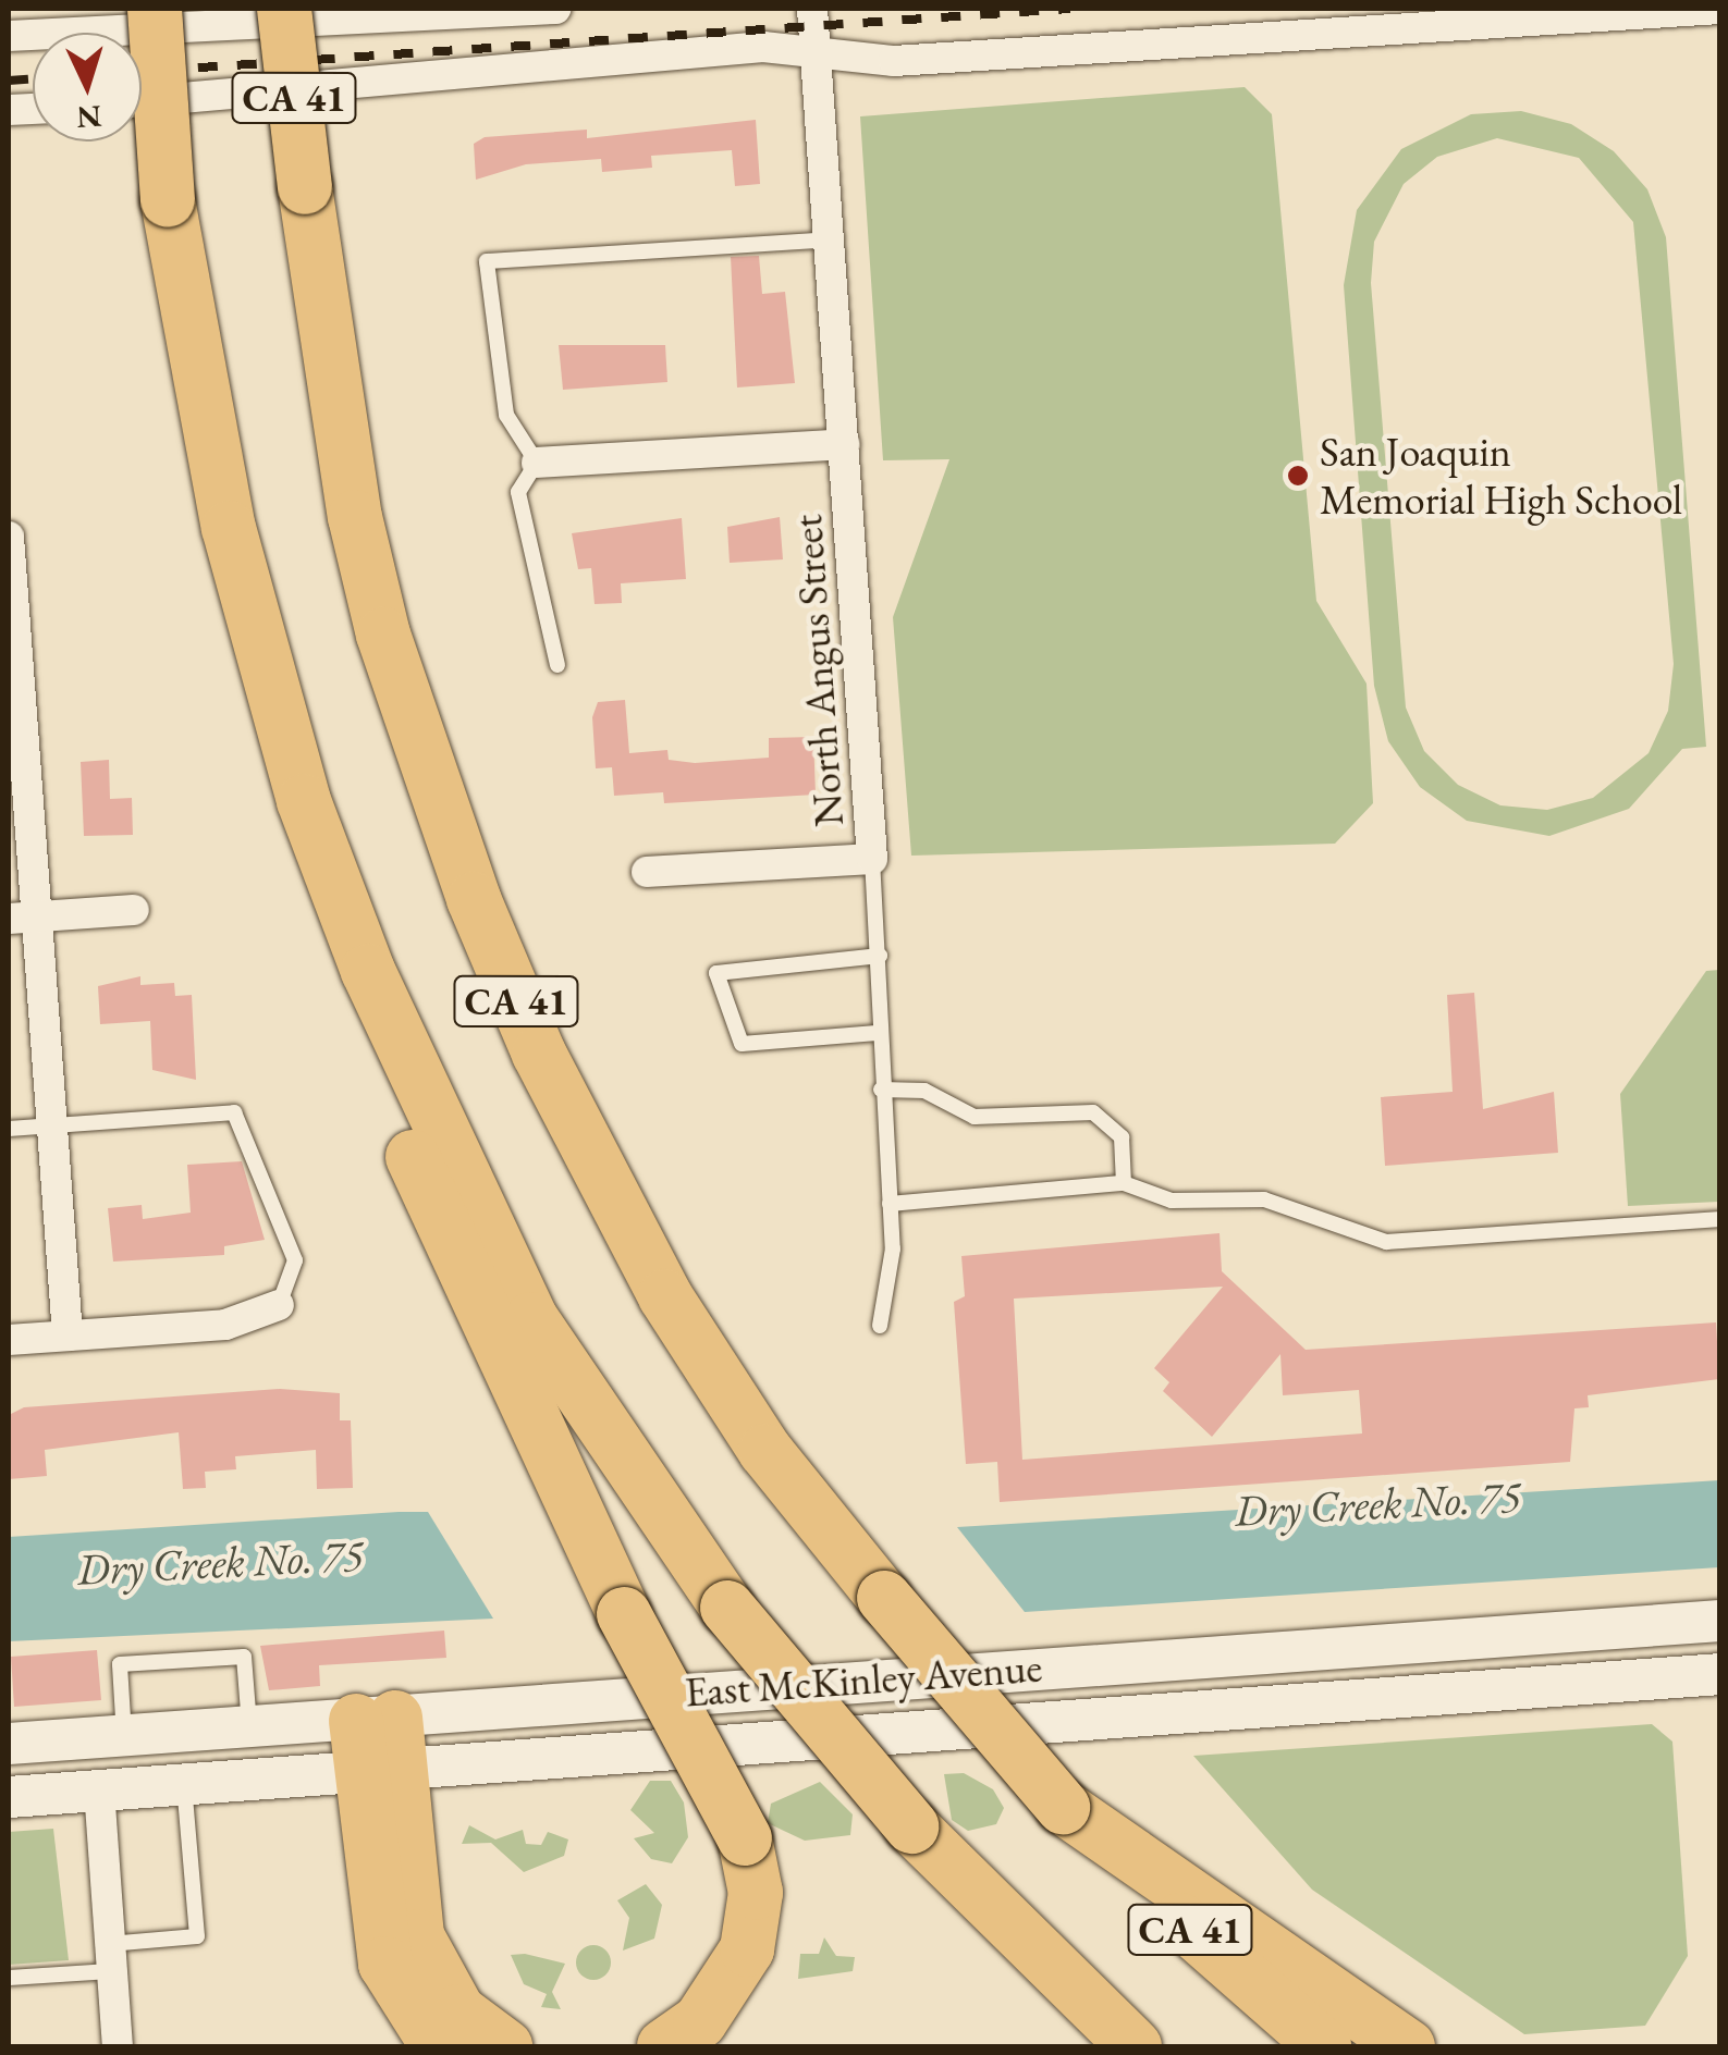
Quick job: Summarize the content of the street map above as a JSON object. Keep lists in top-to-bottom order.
{
  "streets": {
    "highway": ["CA 41"],
    "main road": ["East McKinley Avenue"],
    "street": ["North Angus Street"]
  },
  "water": ["Dry Creek No. 75"],
  "places": ["San Joaquin Memorial High School"],
  "north": "bottom"
}
